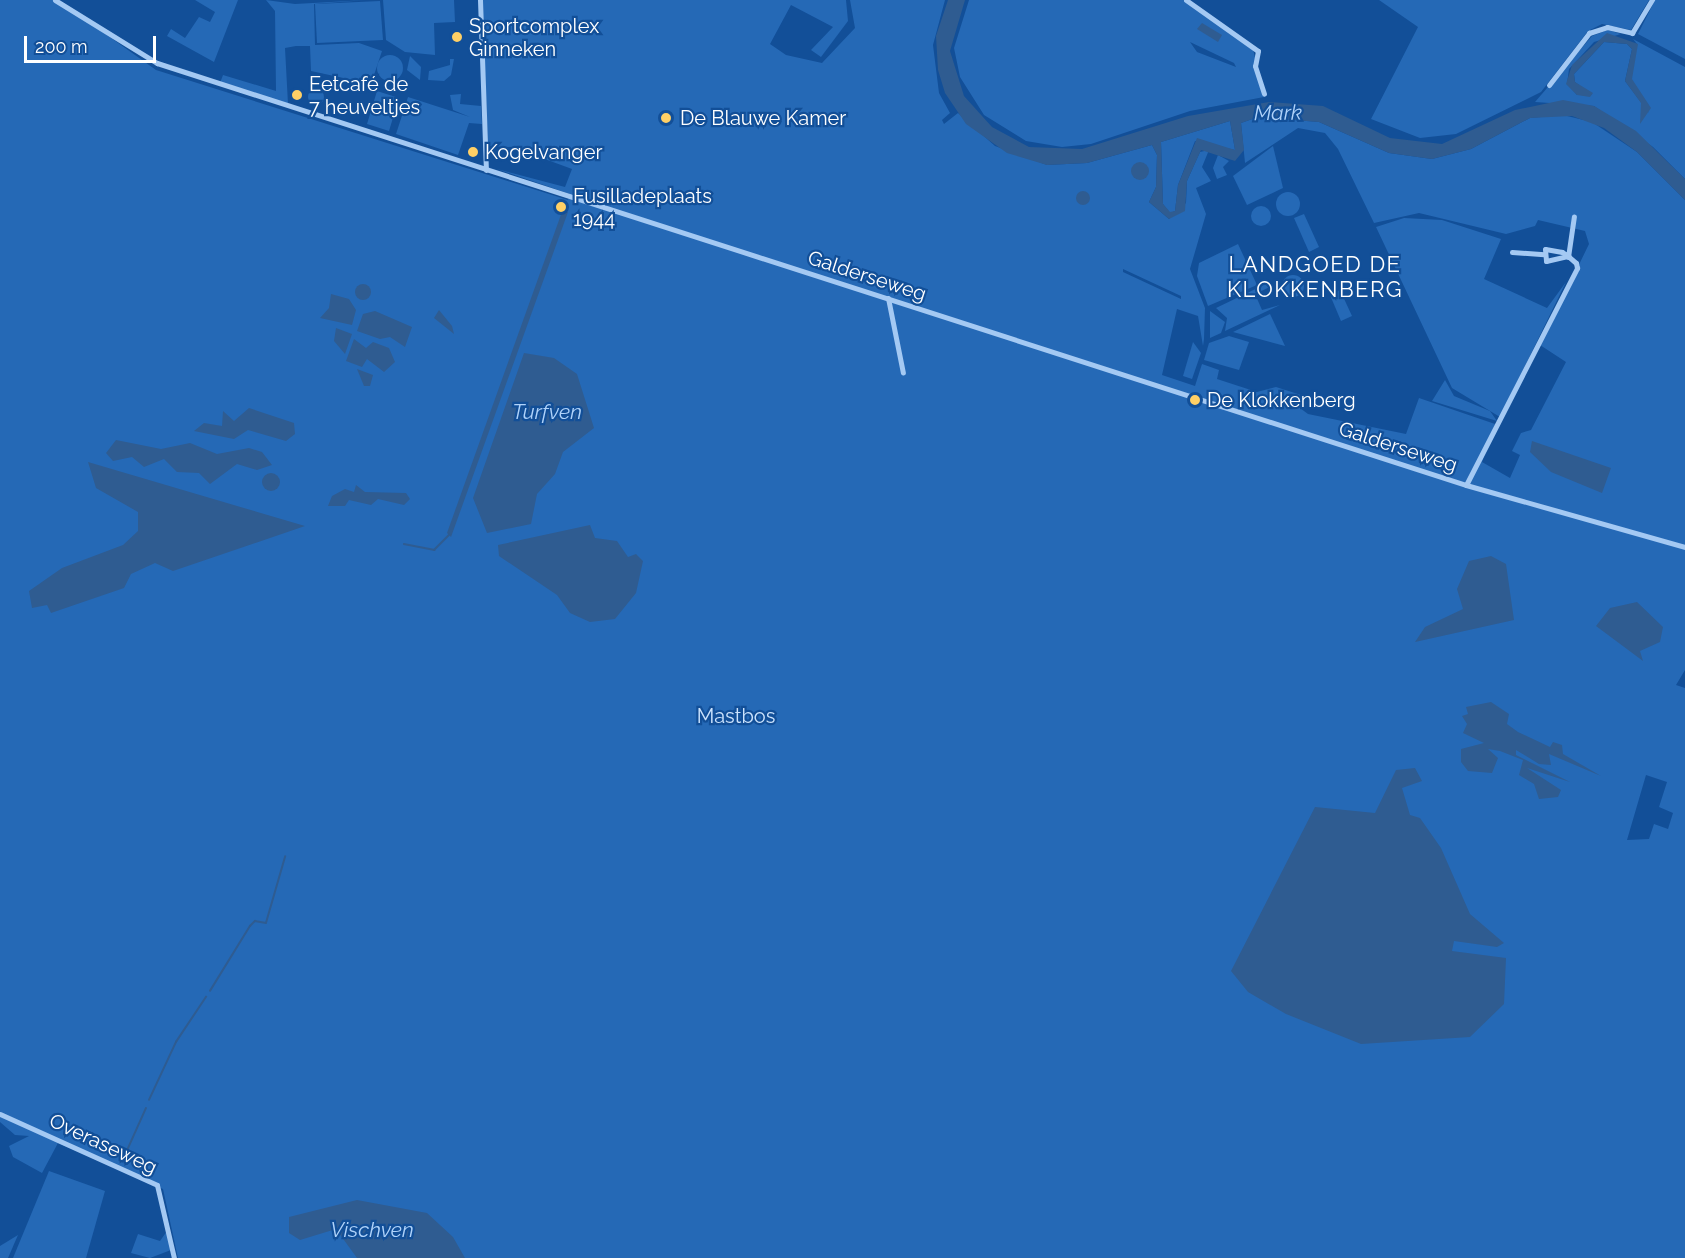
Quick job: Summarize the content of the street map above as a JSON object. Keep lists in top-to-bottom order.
{
  "streets": {
    "street": ["Galderseweg", "Overaseweg"]
  },
  "districts": ["LANDGOED DE KLOKKENBERG"],
  "water": ["Mark", "Turfven", "Vischven"],
  "parks": ["Mastbos"],
  "places": [
    "Sportcomplex Ginneken",
    "Eetcafé de 7 heuveltjes",
    "De Blauwe Kamer",
    "Kogelvanger",
    "Fusilladeplaats 1944",
    "De Klokkenberg"
  ],
  "scale_bar": "200 m"
}
